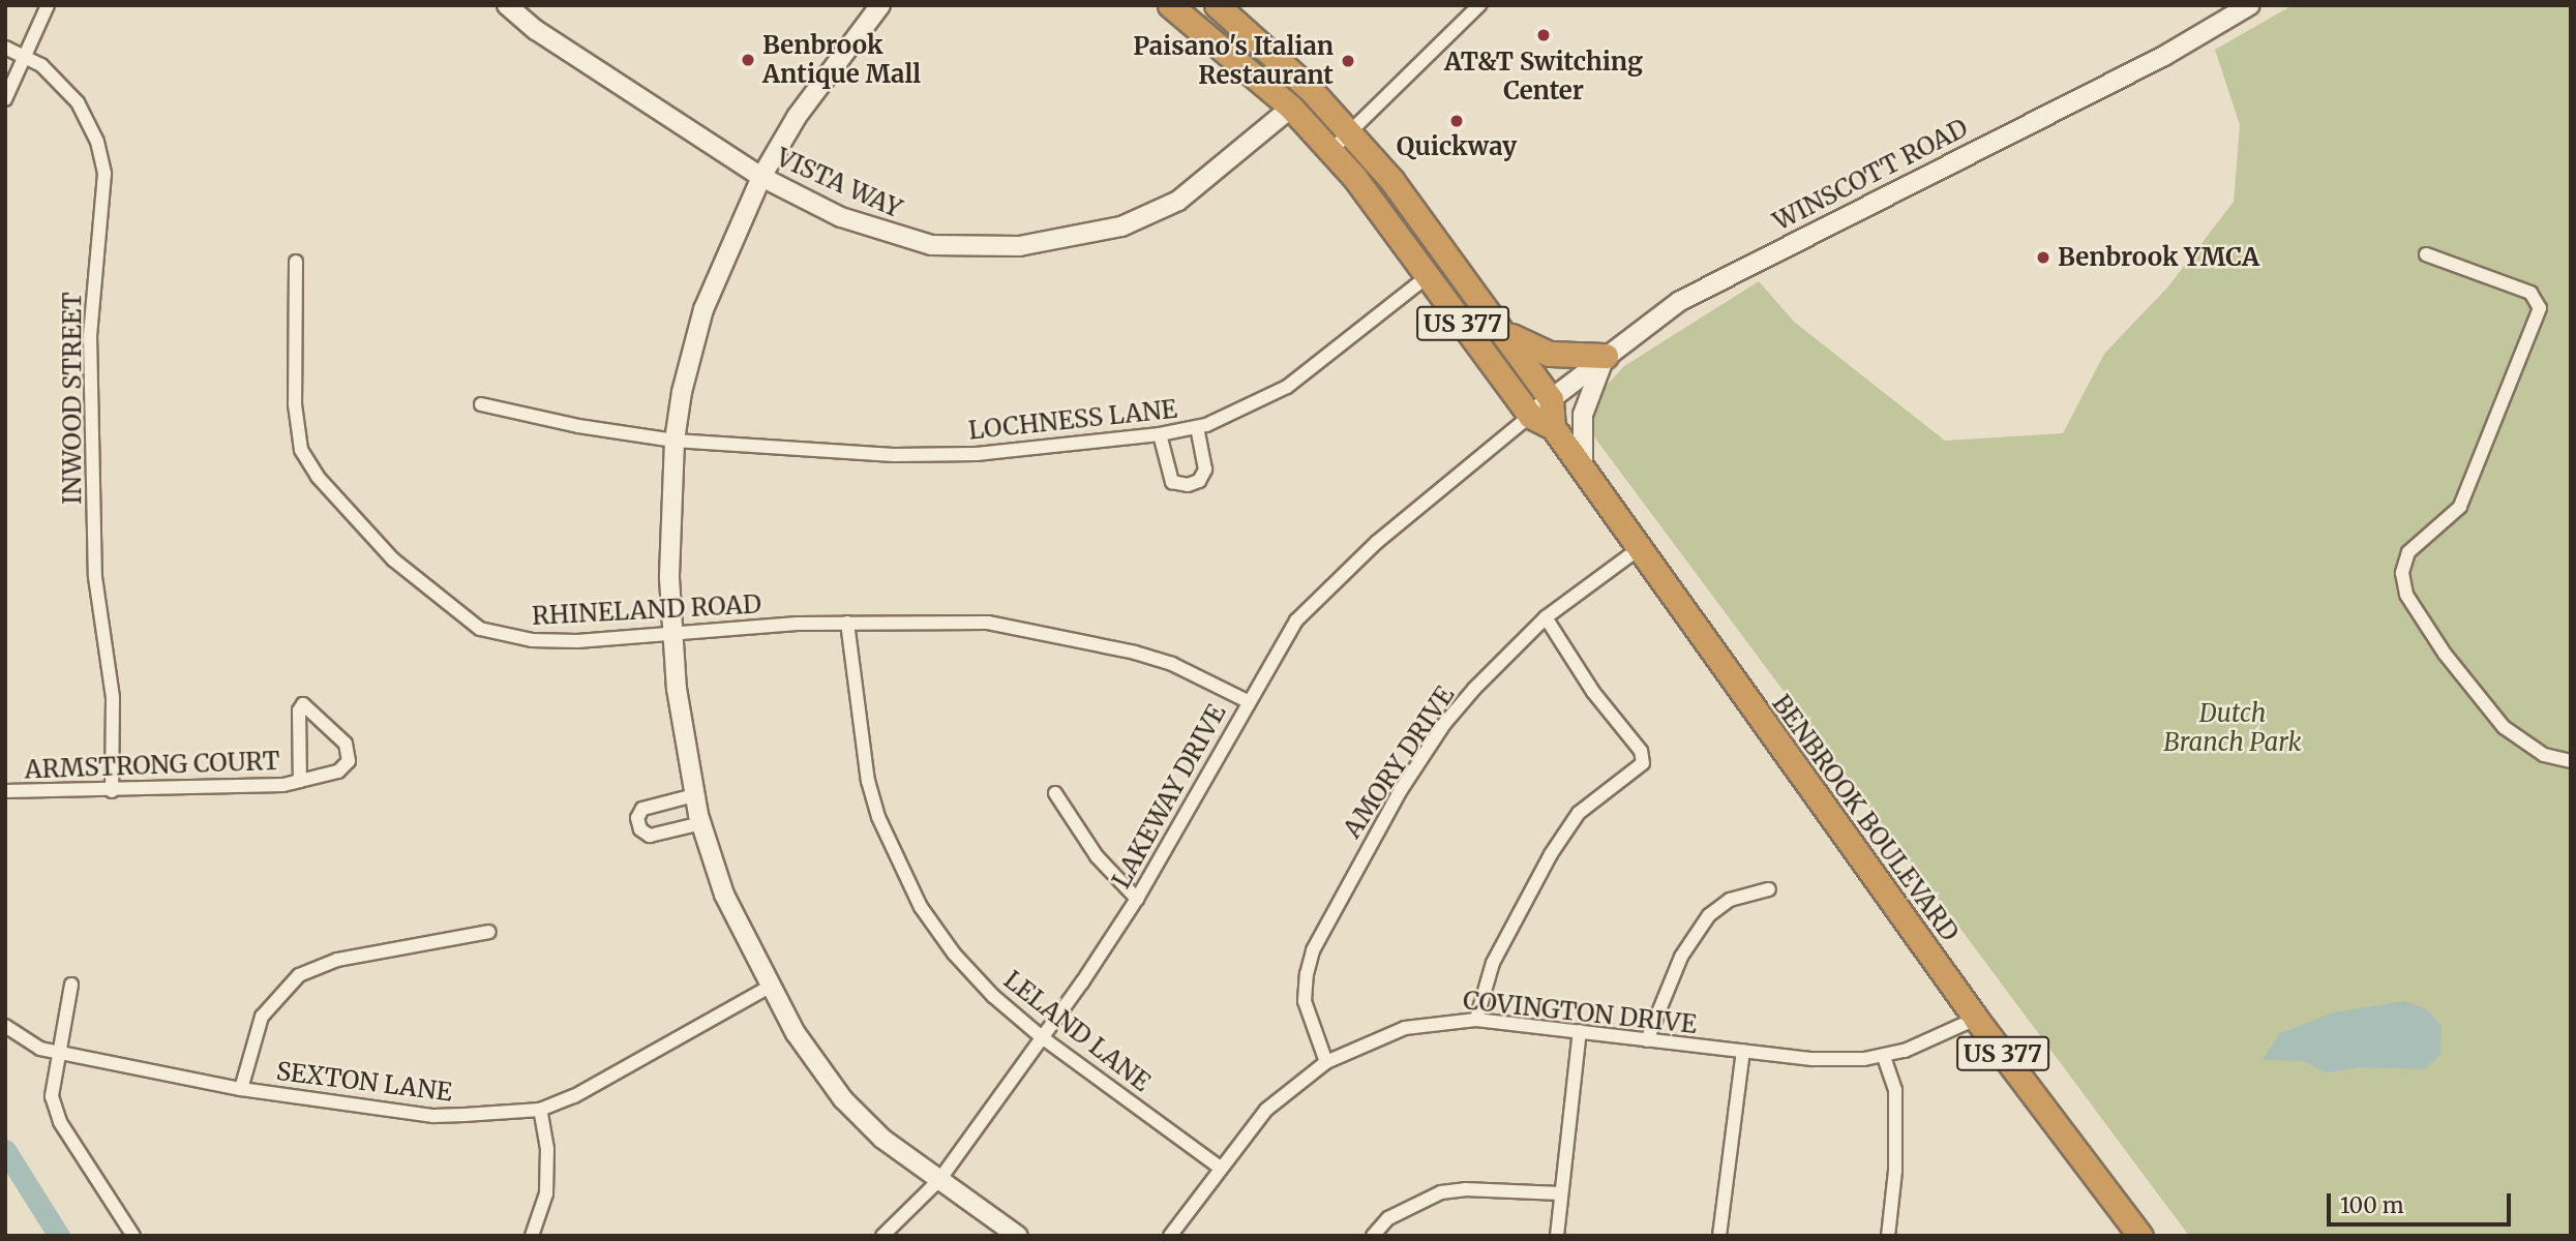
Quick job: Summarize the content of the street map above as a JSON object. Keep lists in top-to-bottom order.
{
  "streets": {
    "highway": ["US 377", "BENBROOK BOULEVARD"],
    "street": [
      "WINSCOTT ROAD",
      "VISTA WAY",
      "INWOOD STREET",
      "LOCHNESS LANE",
      "RHINELAND ROAD",
      "AMORY DRIVE",
      "ARMSTRONG COURT",
      "LAKEWAY DRIVE",
      "COVINGTON DRIVE",
      "LELAND LANE",
      "SEXTON LANE"
    ]
  },
  "crossings": [
    ["WINSCOTT ROAD", "US 377"],
    ["WINSCOTT ROAD", "LAKEWAY DRIVE"],
    ["WINSCOTT ROAD", "BENBROOK BOULEVARD"],
    ["VISTA WAY", "BENBROOK BOULEVARD"],
    ["US 377", "BENBROOK BOULEVARD"],
    ["INWOOD STREET", "ARMSTRONG COURT"],
    ["LOCHNESS LANE", "BENBROOK BOULEVARD"],
    ["RHINELAND ROAD", "LAKEWAY DRIVE"],
    ["RHINELAND ROAD", "LELAND LANE"],
    ["AMORY DRIVE", "BENBROOK BOULEVARD"],
    ["AMORY DRIVE", "COVINGTON DRIVE"],
    ["LAKEWAY DRIVE", "BENBROOK BOULEVARD"],
    ["LAKEWAY DRIVE", "LELAND LANE"],
    ["BENBROOK BOULEVARD", "COVINGTON DRIVE"],
    ["COVINGTON DRIVE", "LELAND LANE"]
  ],
  "parks": ["Dutch Branch Park"],
  "places": [
    "AT&T Switching Center",
    "Benbrook Antique Mall",
    "Paisano's Italian Restaurant",
    "Quickway",
    "Benbrook YMCA"
  ],
  "scale_bar": "100 m"
}
